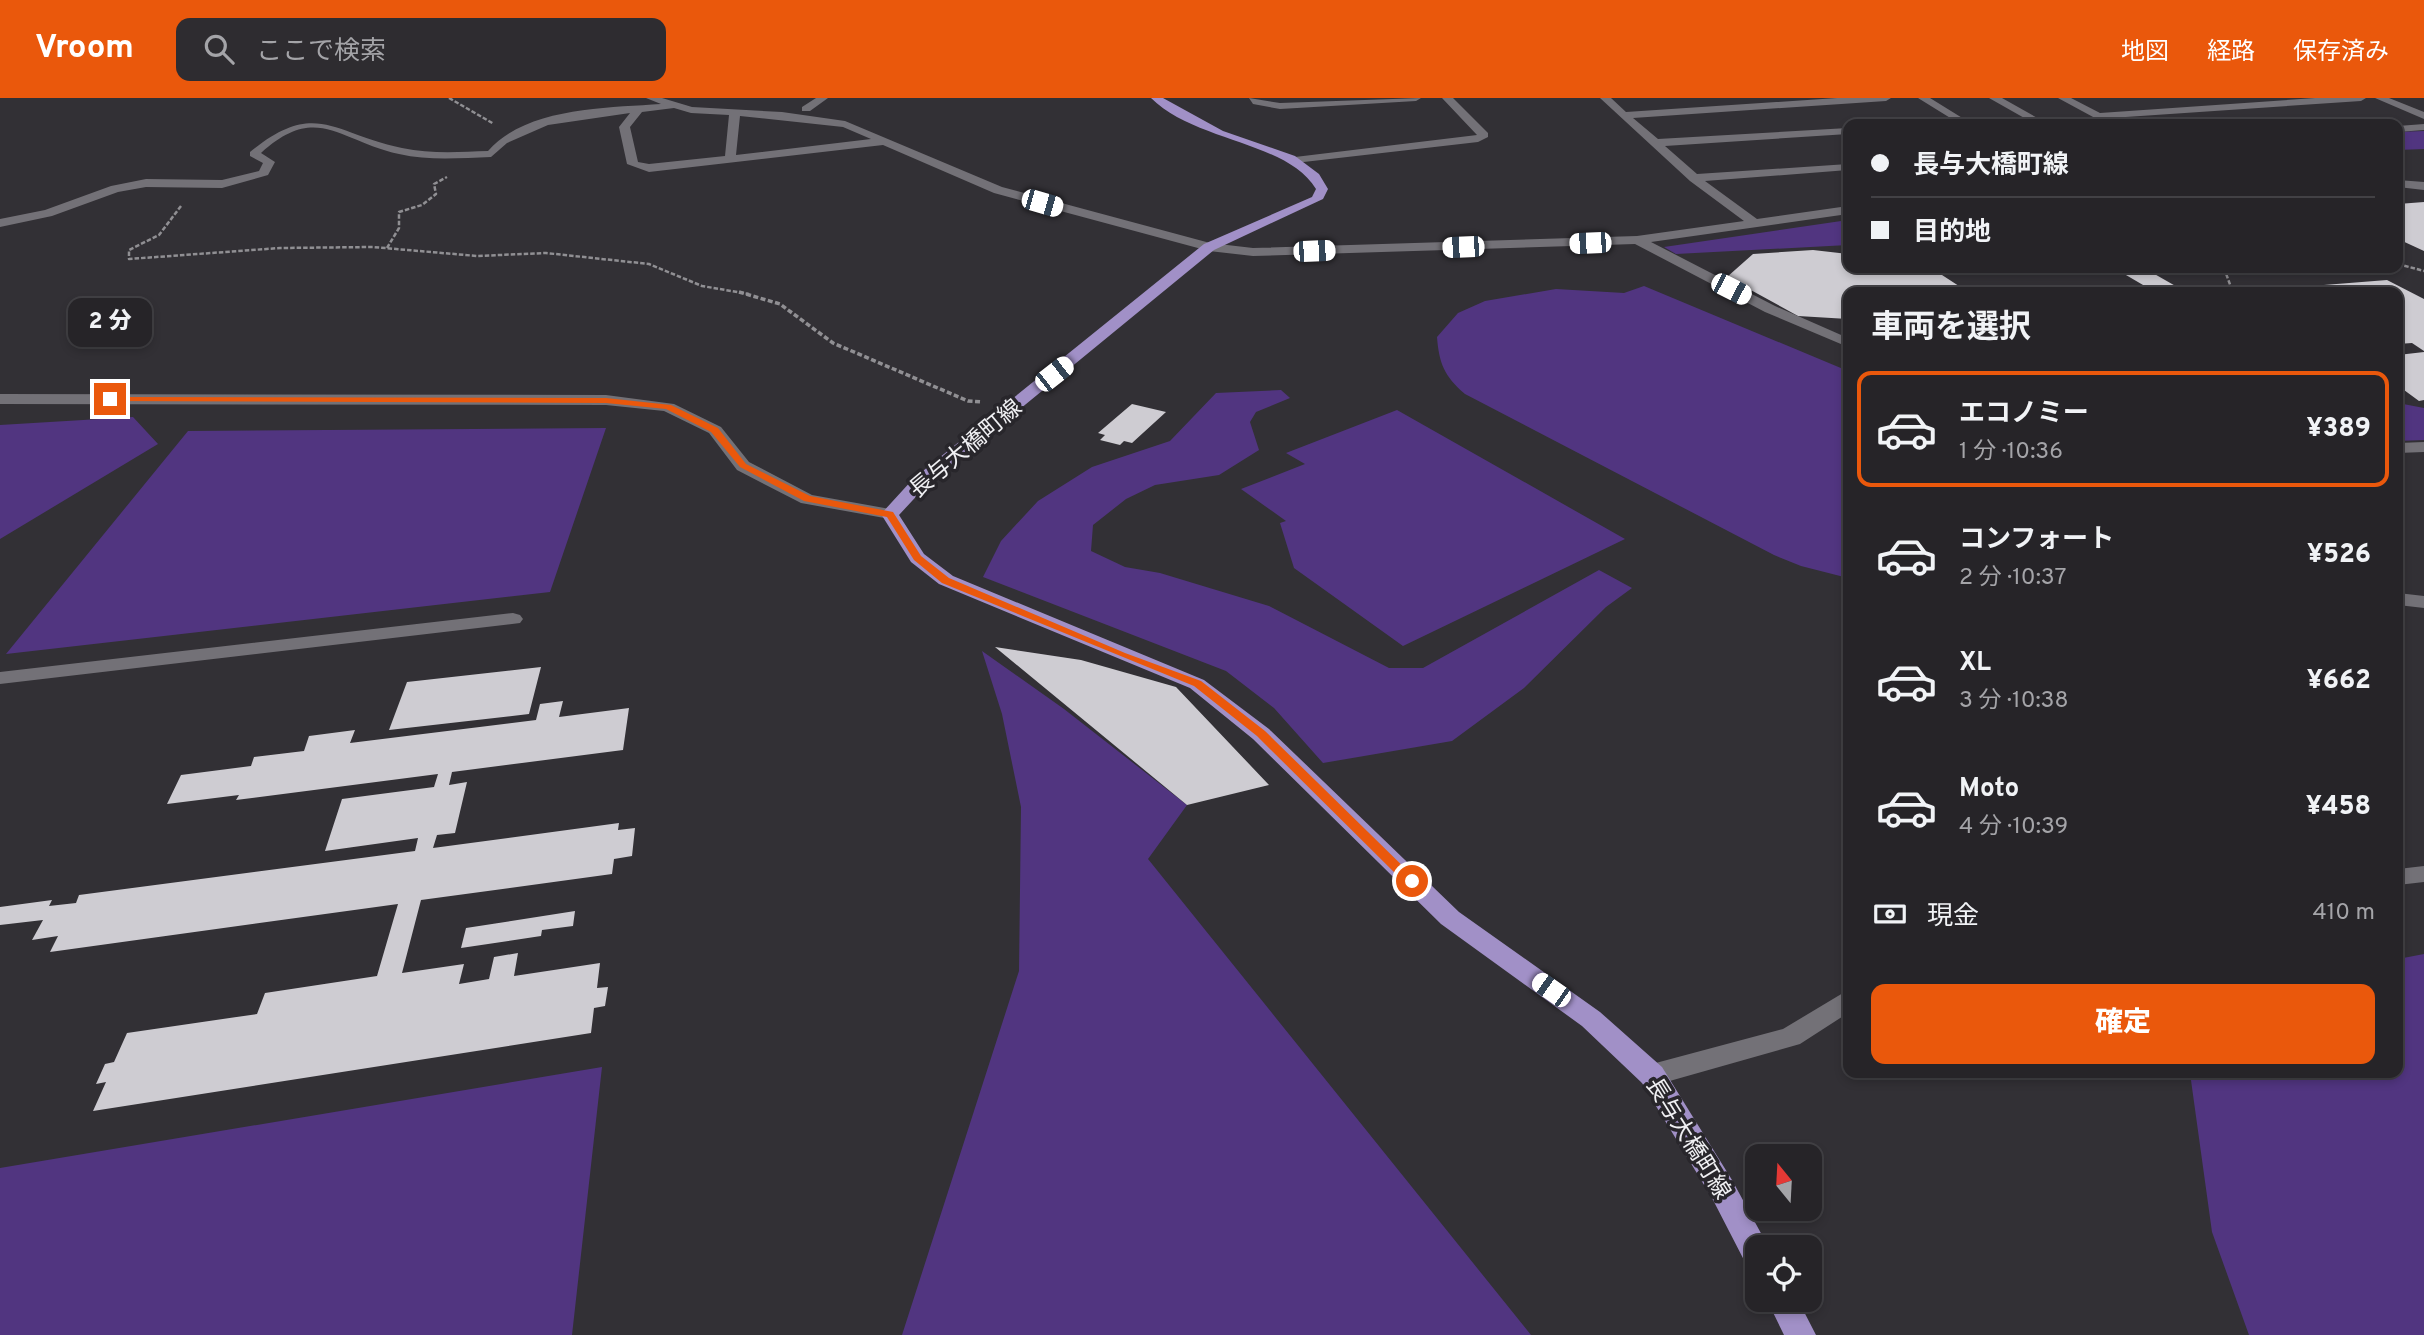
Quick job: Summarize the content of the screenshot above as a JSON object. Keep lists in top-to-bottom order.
{
  "streets": {
    "main road": ["長与大橋町線"]
  },
  "north": "top",
  "page": {
    "header": "Vroom",
    "search": "ここで検索",
    "nav": ["地図", "経路", "保存済み"],
    "banner": ["長与大橋町線", "目的地"],
    "heading": "車両を選択",
    "bubble": "2 分",
    "list": [
      {
        "name": "エコノミー",
        "note": "1 分 · 10:36",
        "value": "¥389"
      },
      {
        "name": "コンフォート",
        "note": "2 分 · 10:37",
        "value": "¥526"
      },
      {
        "name": "XL",
        "note": "3 分 · 10:38",
        "value": "¥662"
      },
      {
        "name": "Moto",
        "note": "4 分 · 10:39",
        "value": "¥458"
      }
    ],
    "pay": ["現金", "410 m"],
    "buttons": "確定"
  }
}
